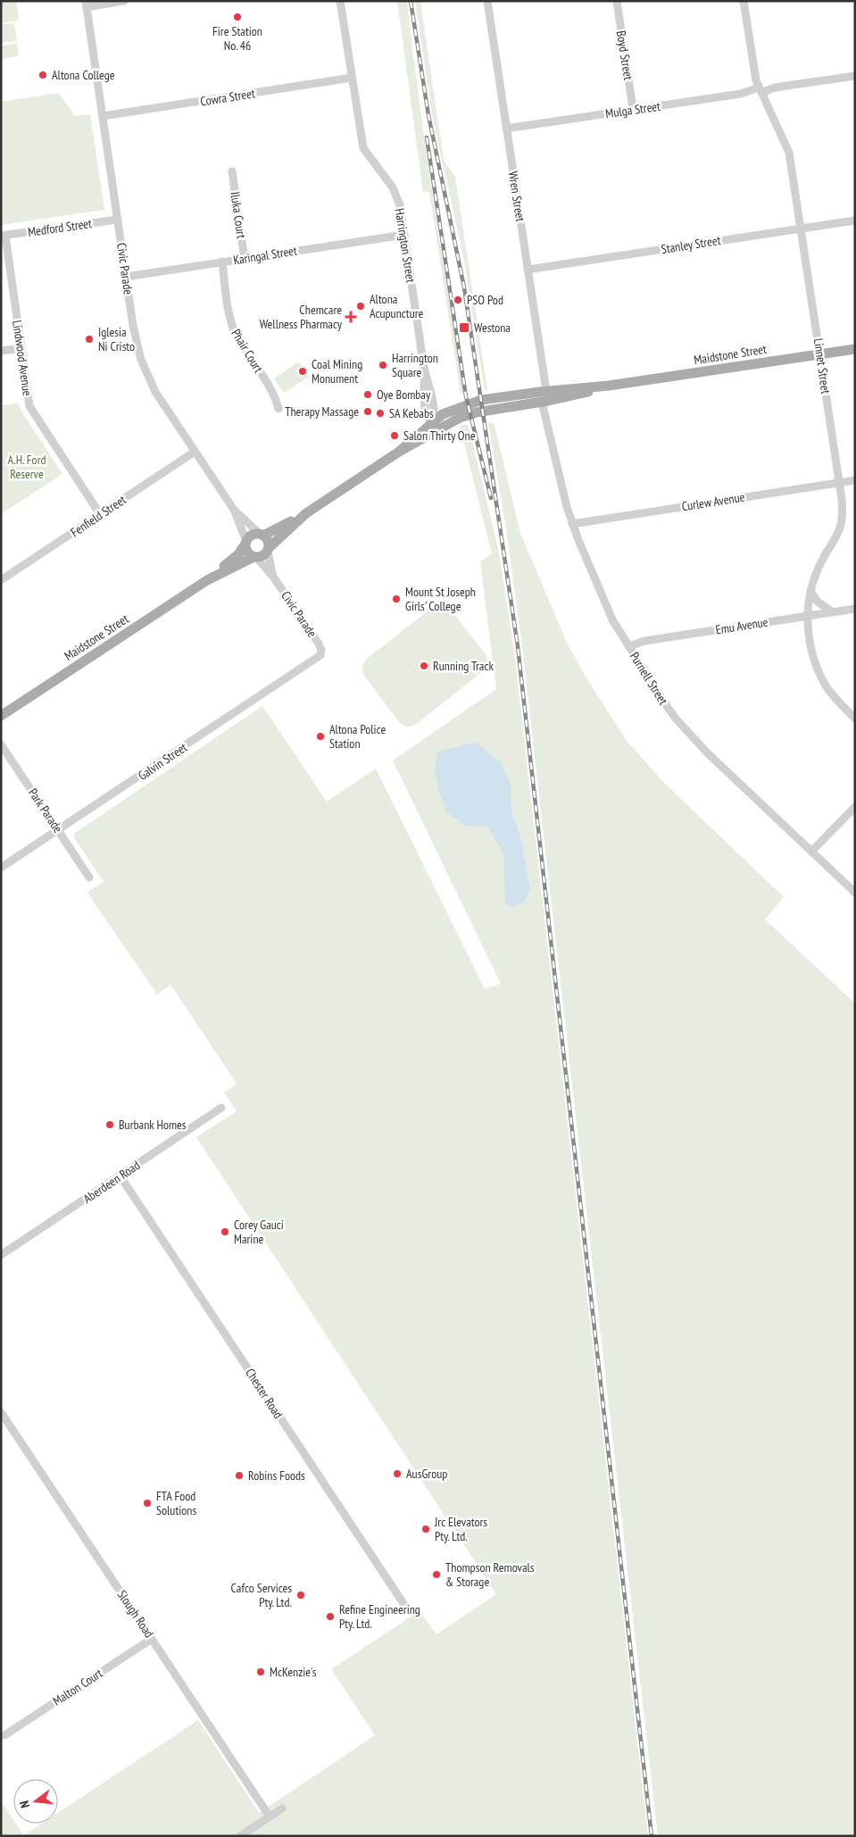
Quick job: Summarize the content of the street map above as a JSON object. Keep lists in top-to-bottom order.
{
  "streets": {
    "main road": ["Maidstone Street"],
    "street": [
      "Boyd Street",
      "Cowra Street",
      "Mulga Street",
      "Wren Street",
      "Iluka Court",
      "Medford Street",
      "Stanley Street",
      "Harrington Street",
      "Karingal Street",
      "Civic Parade",
      "Phair Court",
      "Lindwood Avenue",
      "Linnet Street",
      "Curlew Avenue",
      "Fenfield Street",
      "Emu Avenue",
      "Purnell Street",
      "Galvin Street",
      "Park Parade",
      "Aberdeen Road",
      "Chester Road",
      "Slough Road",
      "Malton Court"
    ]
  },
  "crossings": [
    ["Boyd Street", "Mulga Street"],
    ["Cowra Street", "Harrington Street"],
    ["Cowra Street", "Civic Parade"],
    ["Mulga Street", "Wren Street"],
    ["Mulga Street", "Linnet Street"],
    ["Wren Street", "Stanley Street"],
    ["Wren Street", "Maidstone Street"],
    ["Iluka Court", "Karingal Street"],
    ["Medford Street", "Civic Parade"],
    ["Medford Street", "Lindwood Avenue"],
    ["Stanley Street", "Linnet Street"],
    ["Harrington Street", "Karingal Street"],
    ["Harrington Street", "Maidstone Street"],
    ["Karingal Street", "Civic Parade"],
    ["Karingal Street", "Phair Court"],
    ["Civic Parade", "Maidstone Street"],
    ["Civic Parade", "Fenfield Street"],
    ["Civic Parade", "Galvin Street"],
    ["Maidstone Street", "Linnet Street"],
    ["Maidstone Street", "Purnell Street"],
    ["Lindwood Avenue", "Fenfield Street"],
    ["Linnet Street", "Curlew Avenue"],
    ["Linnet Street", "Emu Avenue"],
    ["Curlew Avenue", "Purnell Street"],
    ["Emu Avenue", "Purnell Street"],
    ["Galvin Street", "Park Parade"],
    ["Aberdeen Road", "Chester Road"],
    ["Slough Road", "Malton Court"]
  ],
  "parks": ["A.H. Ford Reserve"],
  "places": {
    "other": [
      "Fire Station No. 46",
      "Altona College",
      "PSO Pod",
      "Altona Acupuncture",
      "Iglesia Ni Cristo",
      "Harrington Square",
      "Coal Mining Monument",
      "Oye Bombay",
      "Therapy Massage",
      "SA Kebabs",
      "Salon Thirty One",
      "Mount St Joseph Girls' College",
      "Running Track",
      "Altona Police Station",
      "Burbank Homes",
      "Corey Gauci Marine",
      "AusGroup",
      "Robins Foods",
      "FTA Food Solutions",
      "Jrc Elevators Pty. Ltd.",
      "Thompson Removals & Storage",
      "Cafco Services Pty. Ltd.",
      "Refine Engineering Pty. Ltd.",
      "McKenzie's"
    ],
    "health": ["Chemcare Wellness Pharmacy"],
    "transit": ["Westona"]
  },
  "north": "left"
}
